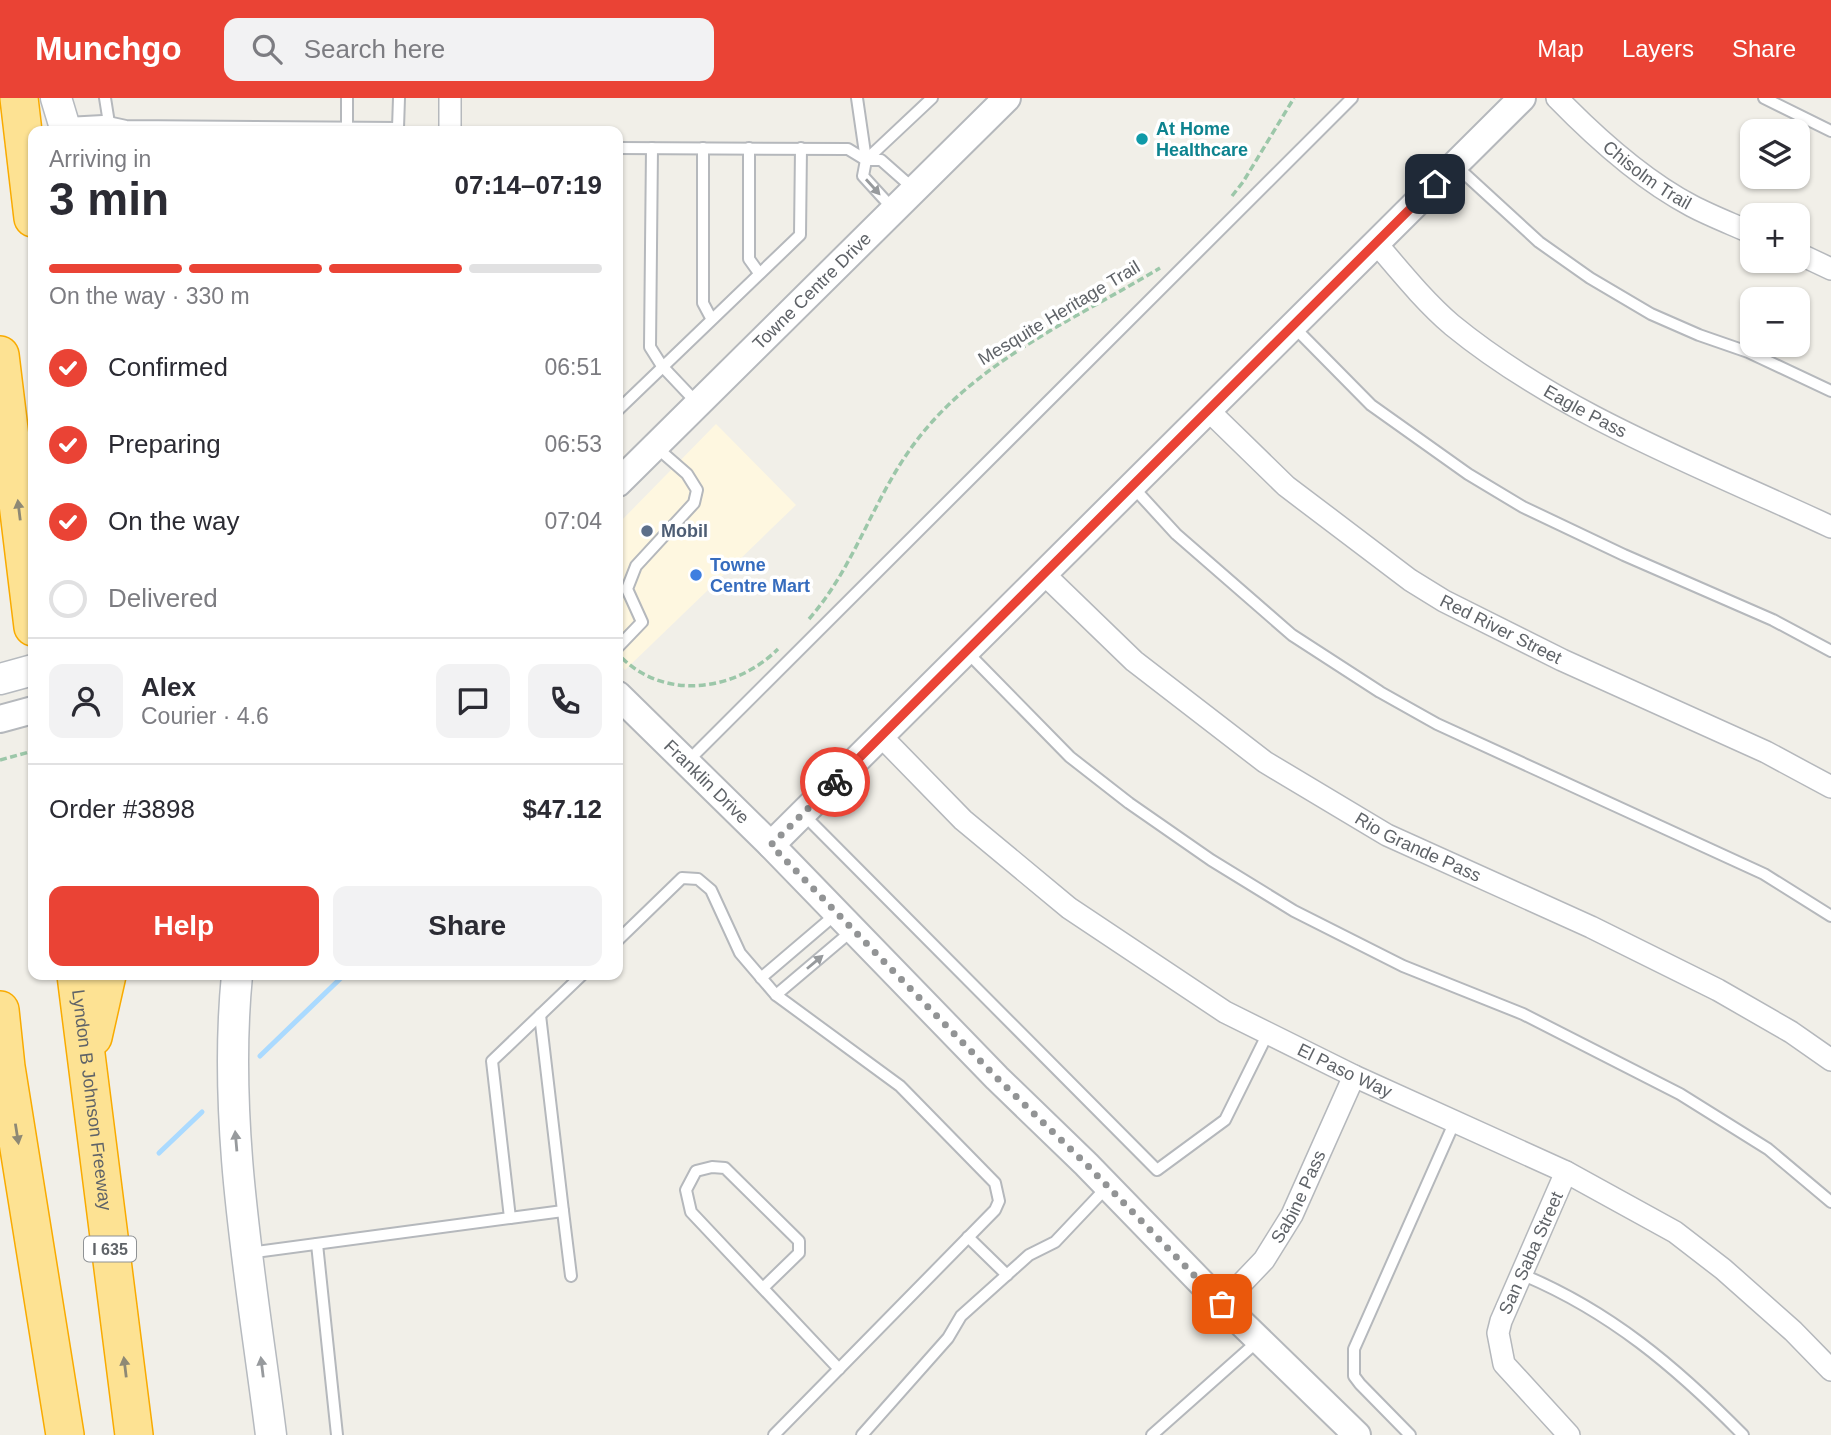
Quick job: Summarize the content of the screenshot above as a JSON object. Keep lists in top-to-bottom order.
{
  "streets": {
    "highway": ["Lyndon B Johnson Freeway", "I 635"],
    "street": [
      "Chisolm Trail",
      "Towne Centre Drive",
      "Eagle Pass",
      "Red River Street",
      "Franklin Drive",
      "Rio Grande Pass",
      "El Paso Way",
      "Sabine Pass",
      "San Saba Street"
    ],
    "path": ["Mesquite Heritage Trail"]
  },
  "crossings": [
    ["Franklin Drive", "Sabine Pass"],
    ["El Paso Way", "Sabine Pass"],
    ["El Paso Way", "San Saba Street"]
  ],
  "places": ["At Home Healthcare", "Mobil", "Towne Centre Mart"],
  "page": {
    "header": "Munchgo",
    "search": "Search here",
    "nav": ["Map", "Layers", "Share"],
    "map_buttons": ["+", "−"],
    "heading": ["3 min", "Arriving in", "07:14–07:19"],
    "panel": [
      "Alex",
      "Courier · 4.6",
      "Order #3898",
      "$47.12"
    ],
    "bar": "On the way · 330 m",
    "list": [
      ["Confirmed", "06:51"],
      ["Preparing", "06:53"],
      ["On the way", "07:04"],
      "Delivered"
    ],
    "buttons": ["Help", "Share"]
  }
}
